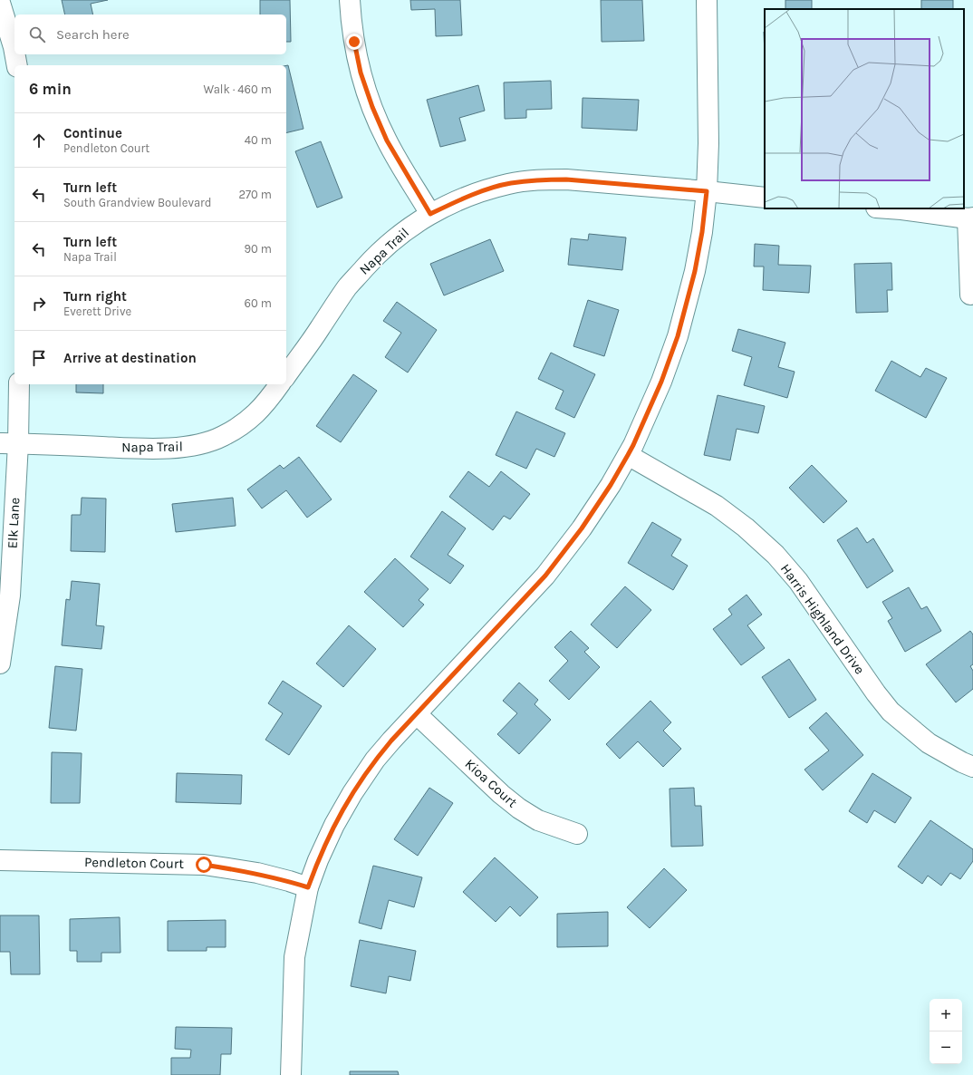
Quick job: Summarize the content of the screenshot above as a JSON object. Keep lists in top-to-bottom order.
{
  "streets": {
    "street": [
      "Napa Trail",
      "Elk Lane",
      "Harris Highland Drive",
      "Kioa Court",
      "Pendleton Court"
    ]
  },
  "crossings": [
    ["Napa Trail", "Elk Lane"]
  ],
  "page": {
    "search": "Search here",
    "heading": ["6 min", "Walk · 460 m"],
    "list": [
      ["Continue", "Pendleton Court", "40 m"],
      ["Turn left", "South Grandview Boulevard", "270 m"],
      ["Turn left", "Napa Trail", "90 m"],
      ["Turn right", "Everett Drive", "60 m"],
      "Arrive at destination"
    ],
    "map_buttons": ["+", "−"]
  }
}
